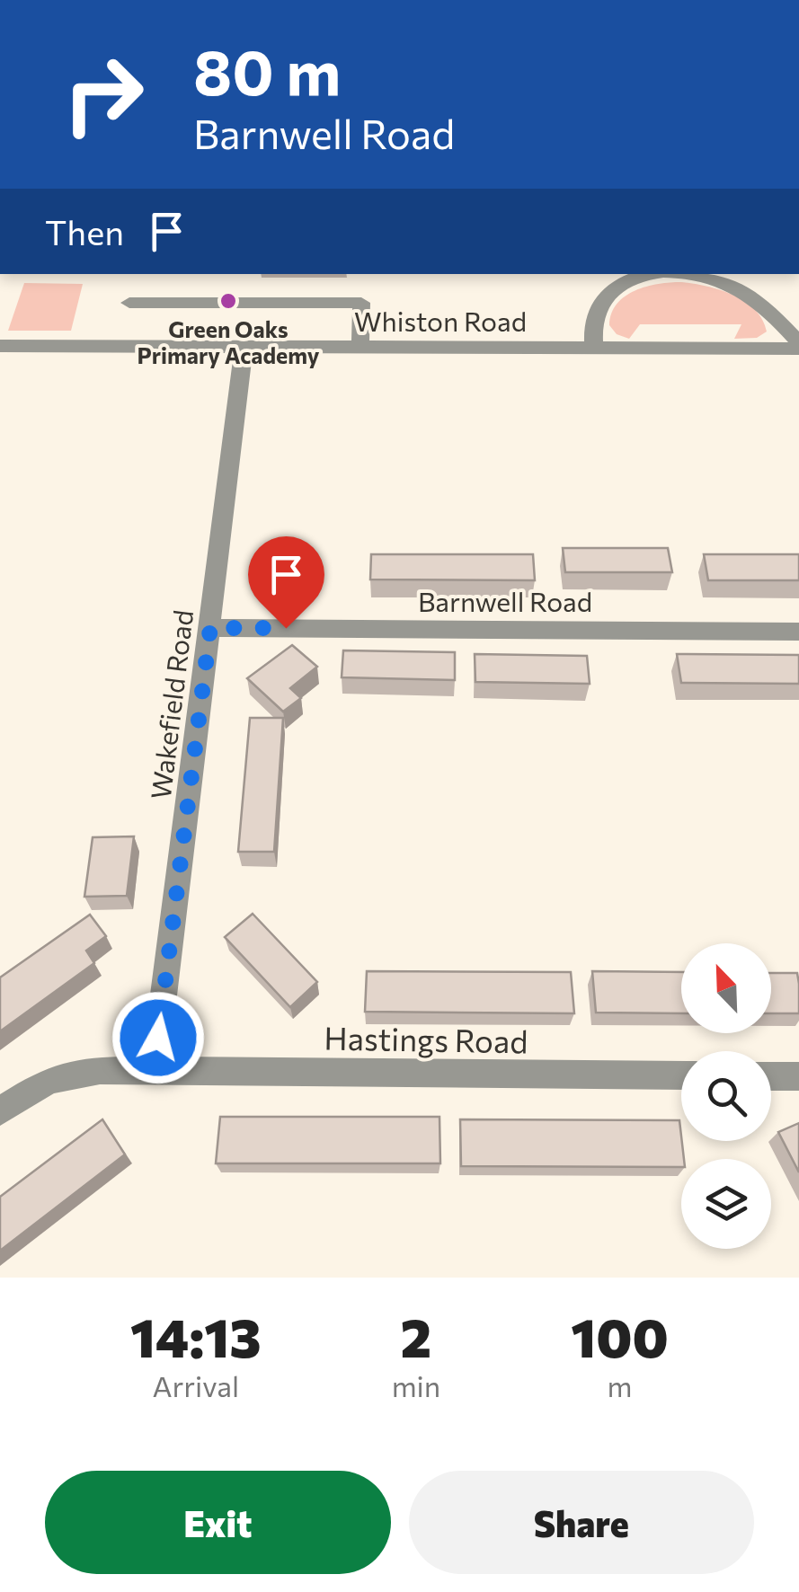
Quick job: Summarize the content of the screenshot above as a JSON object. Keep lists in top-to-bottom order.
{
  "streets": {
    "street": [
      "Whiston Road",
      "Barnwell Road",
      "Wakefield Road",
      "Hastings Road"
    ]
  },
  "crossings": [
    ["Whiston Road", "Wakefield Road"],
    ["Barnwell Road", "Wakefield Road"],
    ["Wakefield Road", "Hastings Road"]
  ],
  "places": ["Green Oaks Primary Academy"],
  "north": "top left",
  "page": {
    "turn": ["80 m", "Barnwell Road"],
    "then": "Then",
    "eta": [
      "14:13",
      "Arrival",
      "2",
      "min",
      "100",
      "m"
    ],
    "buttons": ["Exit", "Share"]
  }
}
